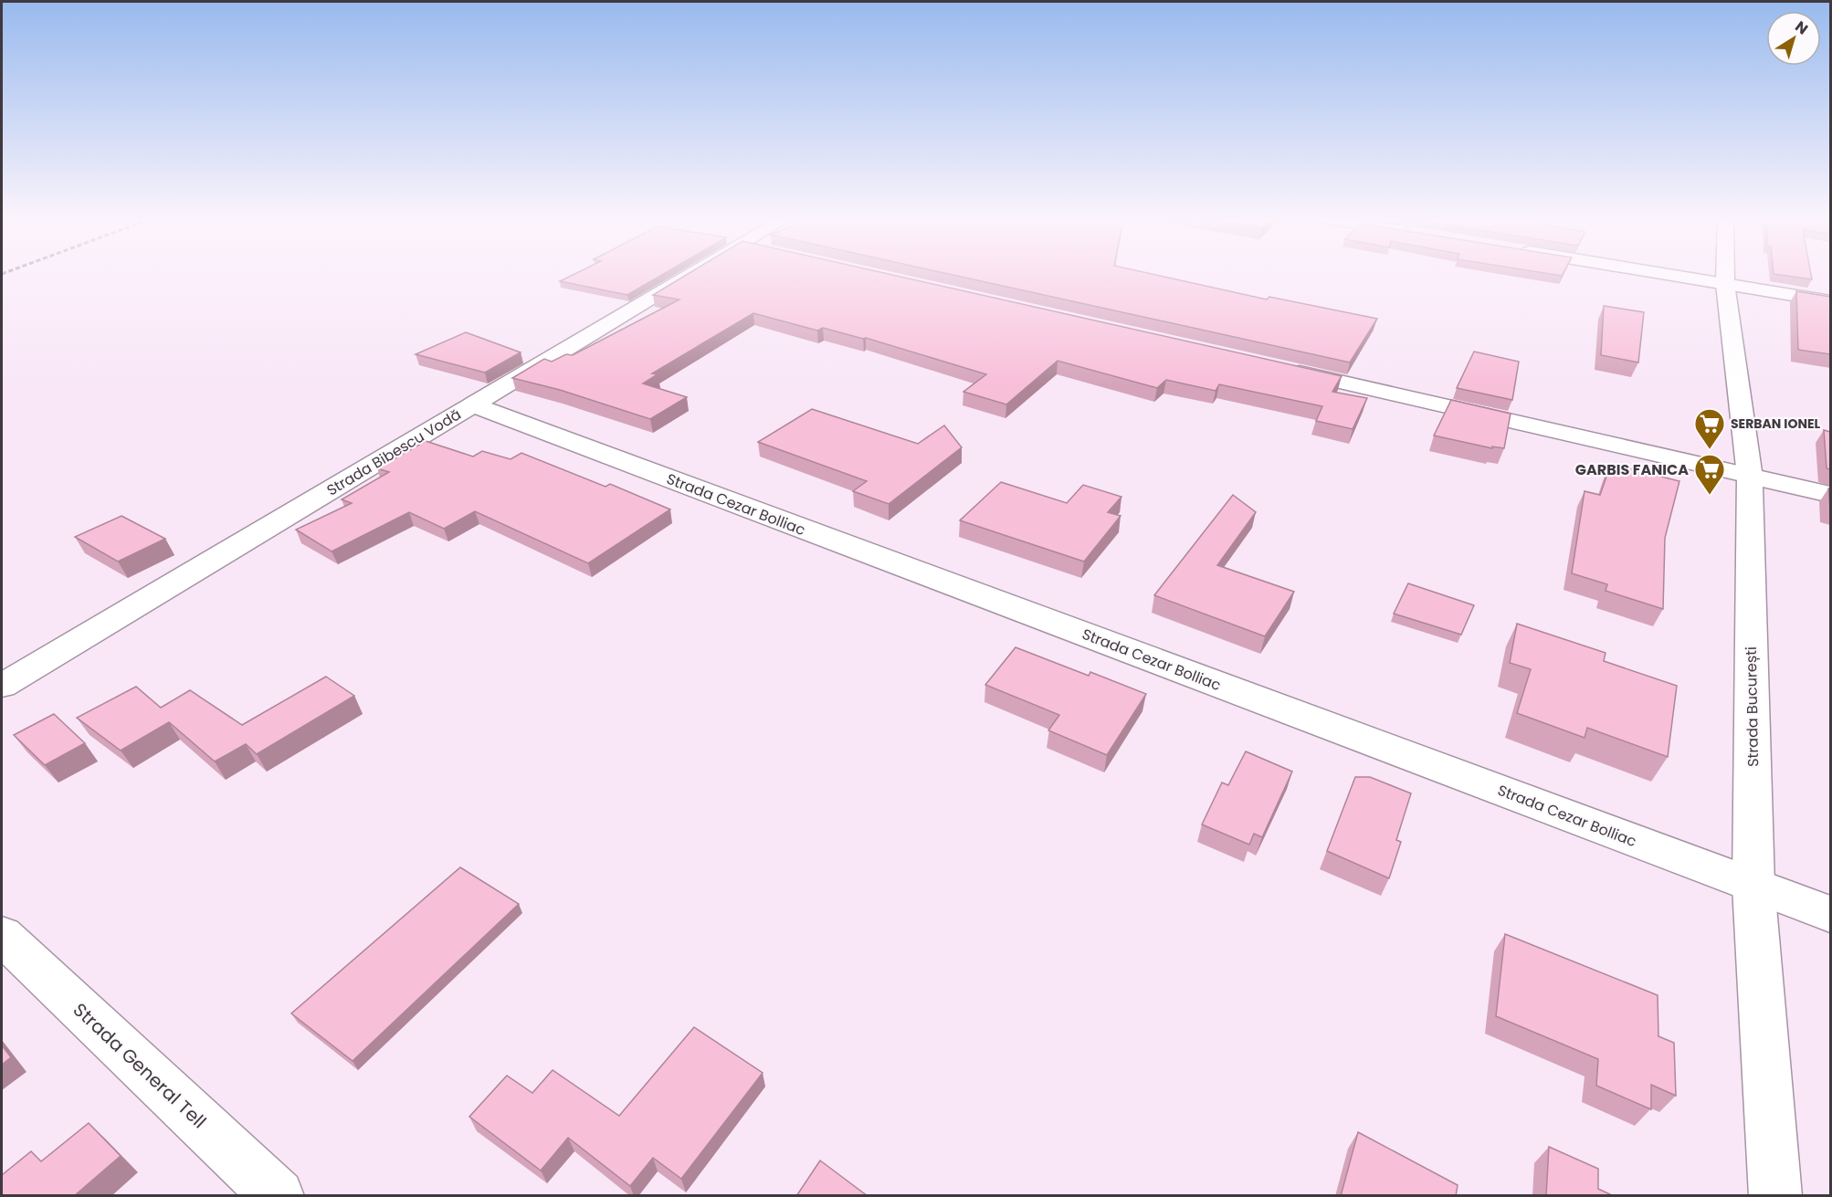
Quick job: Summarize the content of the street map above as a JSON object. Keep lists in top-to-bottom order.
{
  "streets": {
    "street": [
      "Strada Bibescu Vodă",
      "Strada Cezar Bolliac",
      "Strada București",
      "Strada General Tell"
    ]
  },
  "crossings": [
    ["Strada Bibescu Vodă", "Strada Cezar Bolliac"],
    ["Strada Cezar Bolliac", "Strada București"]
  ],
  "places": {
    "supermarket": ["SERBAN IONEL", "GARBIS FANICA"]
  },
  "north": "top right"
}
